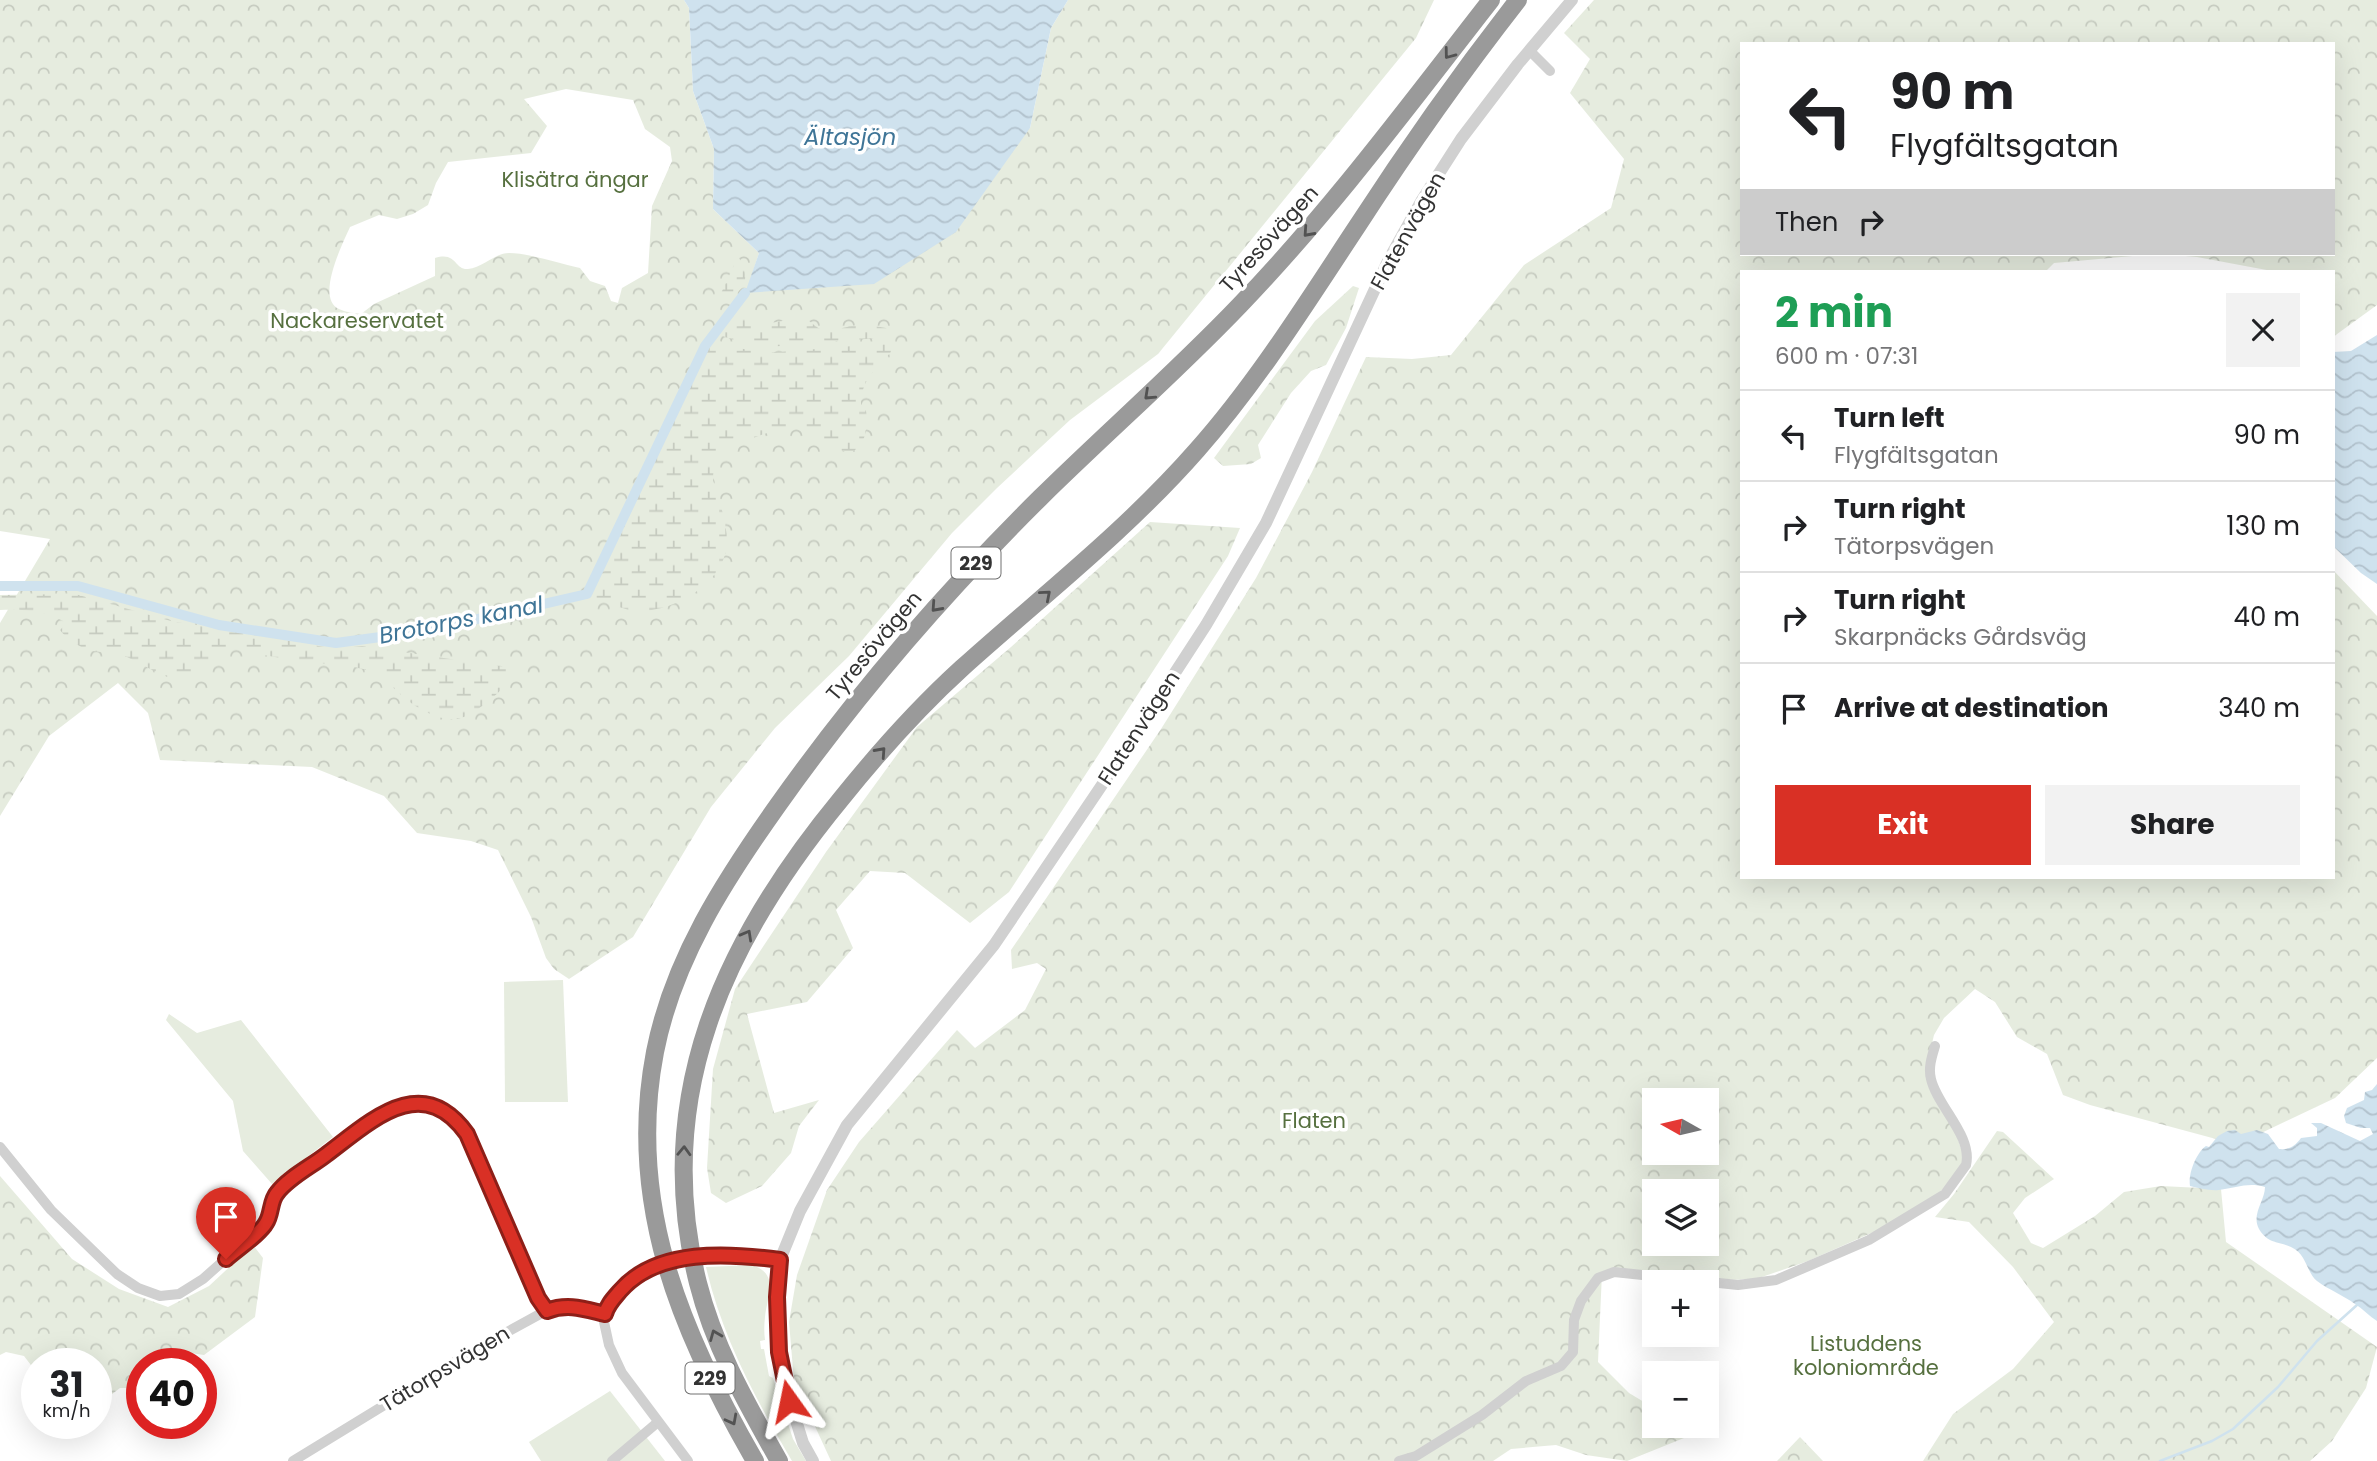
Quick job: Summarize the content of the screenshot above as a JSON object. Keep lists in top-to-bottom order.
{
  "streets": {
    "highway": ["Tyresövägen", "229"],
    "street": ["Flatenvägen", "Tätorpsvägen"]
  },
  "water": ["Ältasjön", "Brotorps kanal"],
  "parks": [
    "Klisätra ängar",
    "Nackareservatet",
    "Flaten",
    "Listuddens koloniområde"
  ],
  "north": "left",
  "page": {
    "turn": ["90 m", "Flygfältsgatan"],
    "then": "Then",
    "heading": ["2 min", "600 m · 07:31"],
    "list": [
      {
        "name": "Turn left",
        "note": "Flygfältsgatan",
        "value": "90 m"
      },
      {
        "name": "Turn right",
        "note": "Tätorpsvägen",
        "value": "130 m"
      },
      {
        "name": "Turn right",
        "note": "Skarpnäcks Gårdsväg",
        "value": "40 m"
      },
      {
        "name": "Arrive at destination",
        "value": "340 m"
      }
    ],
    "buttons": ["Exit", "Share"],
    "map_buttons": ["+", "−"],
    "speed": "31 km/h",
    "limit": "40"
  }
}
